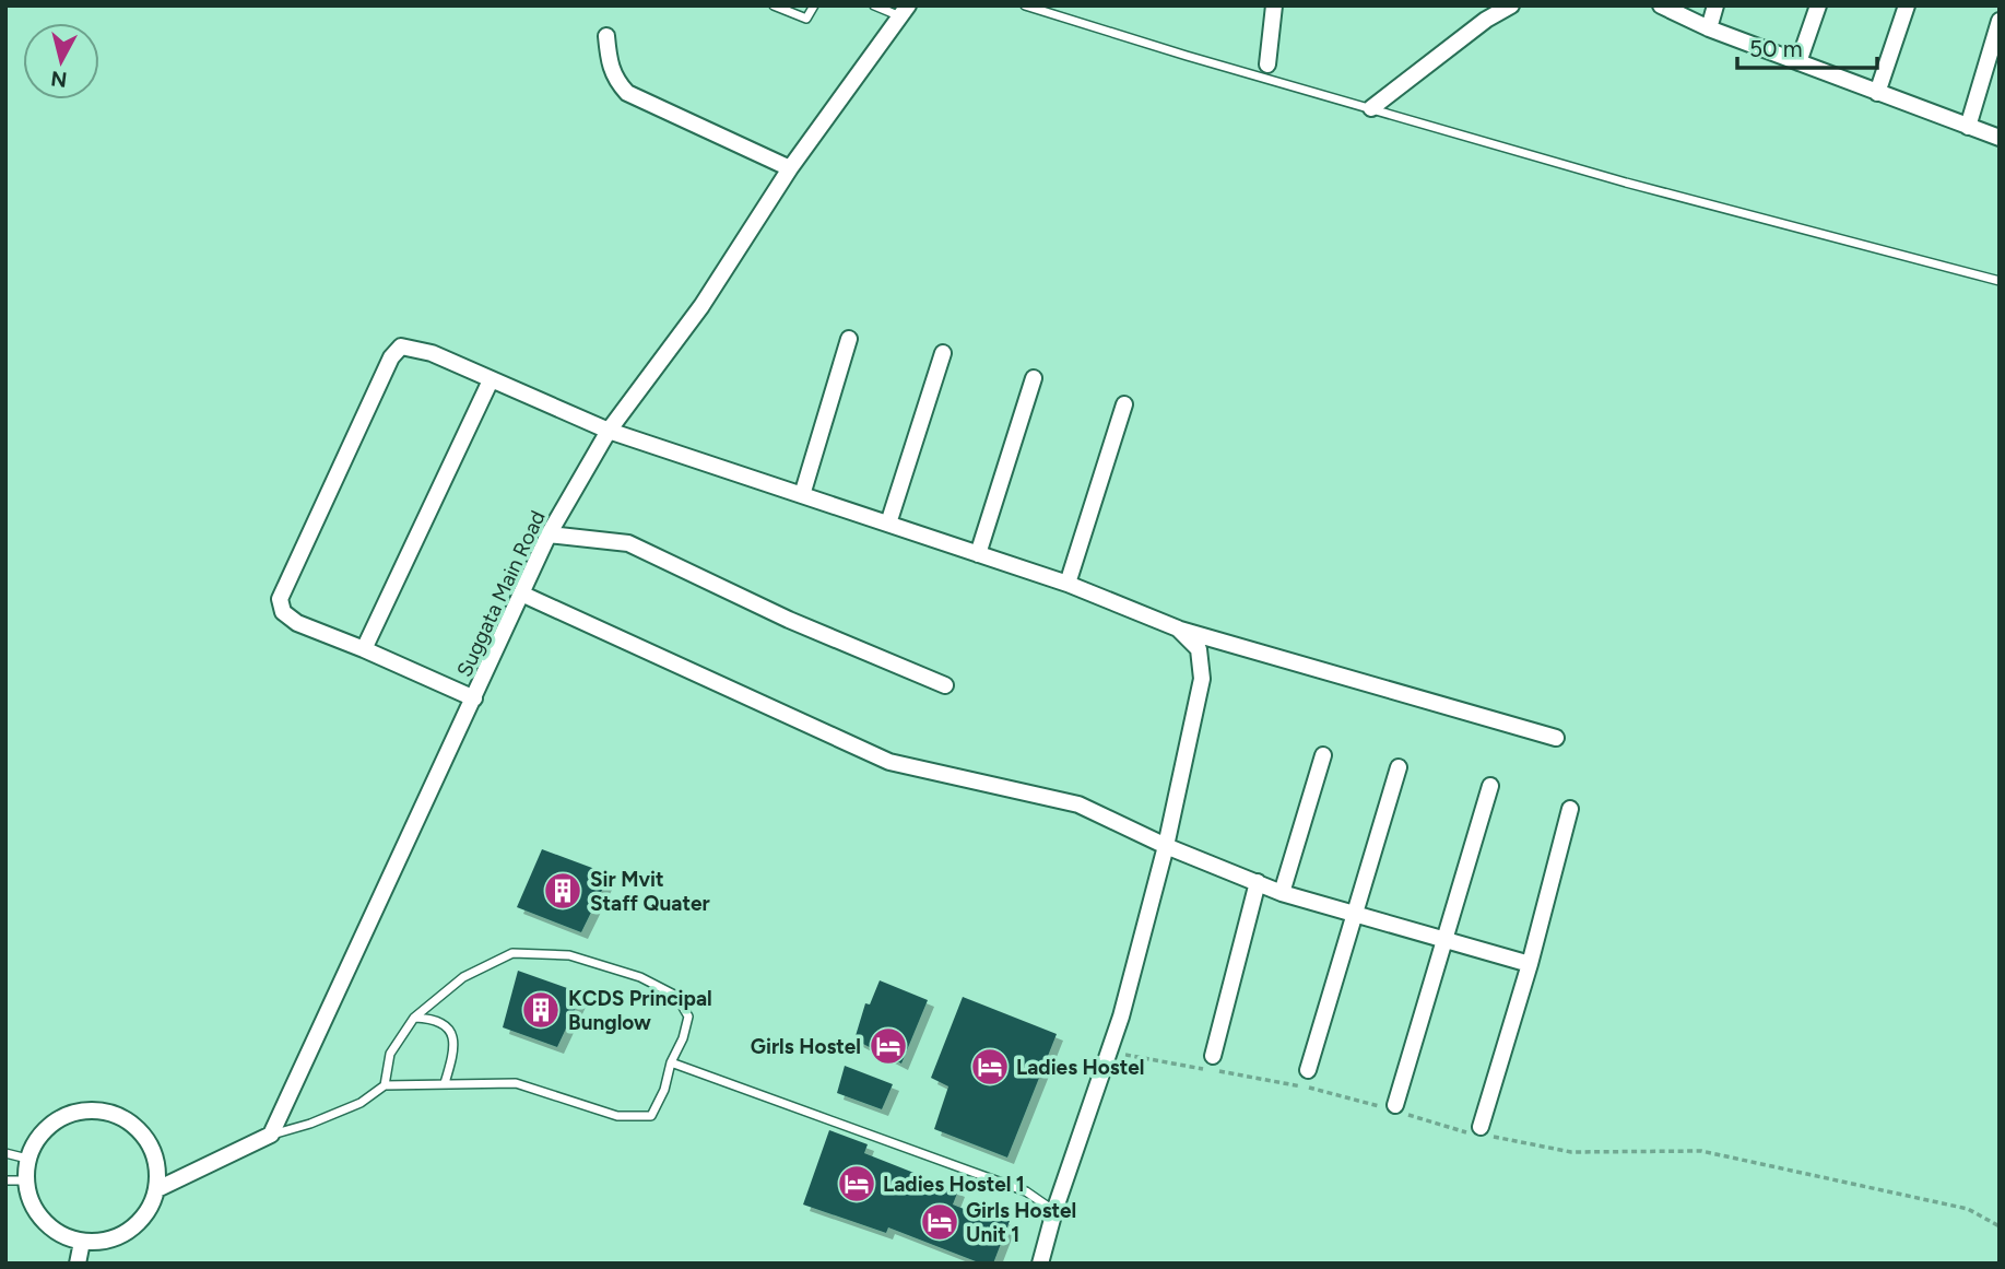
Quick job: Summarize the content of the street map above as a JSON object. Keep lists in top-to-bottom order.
{
  "streets": {
    "street": ["Suggata Main Road"]
  },
  "places": {
    "building": ["Sir Mvit Staff Quater", "KCDS Principal Bunglow"],
    "hotel": [
      "Girls Hostel",
      "Ladies Hostel",
      "Ladies Hostel 1",
      "Girls Hostel Unit 1"
    ]
  },
  "scale_bar": "50 m",
  "north": "bottom"
}
